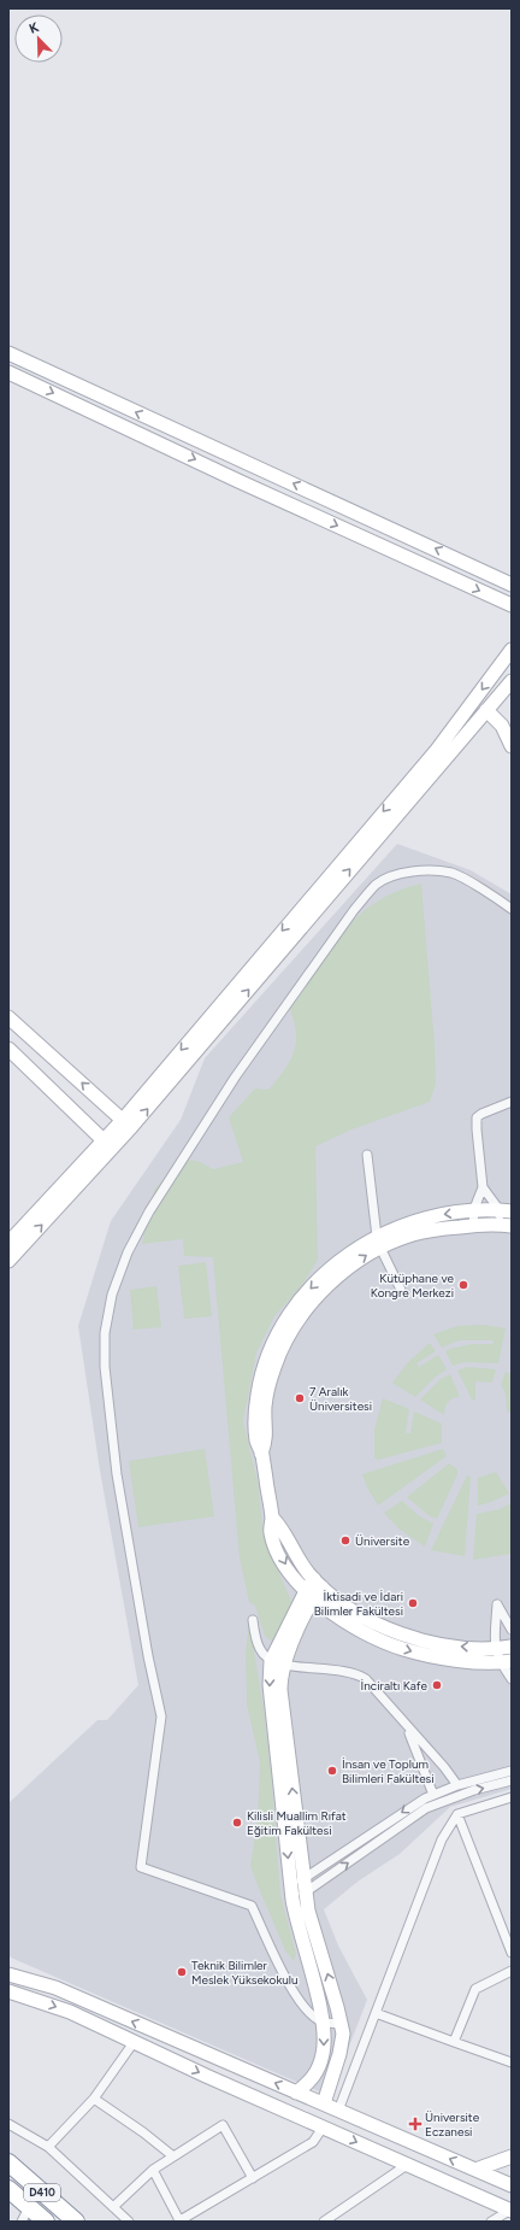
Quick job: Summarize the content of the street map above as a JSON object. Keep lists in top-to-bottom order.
{
  "streets": {
    "highway": ["D410"]
  },
  "places": {
    "other": [
      "Kütüphane ve Kongre Merkezi",
      "7 Aralık Üniversitesi",
      "Üniversite",
      "İktisadi ve İdari Bilimler Fakültesi",
      "İnciraltı Kafe",
      "İnsan ve Toplum Bilimleri Fakültesi",
      "Kilisli Muallim Rıfat Eğitim Fakültesi",
      "Teknik Bilimler Meslek Yüksekokulu"
    ],
    "health": ["Üniversite Eczanesi"]
  },
  "north": "top left"
}
